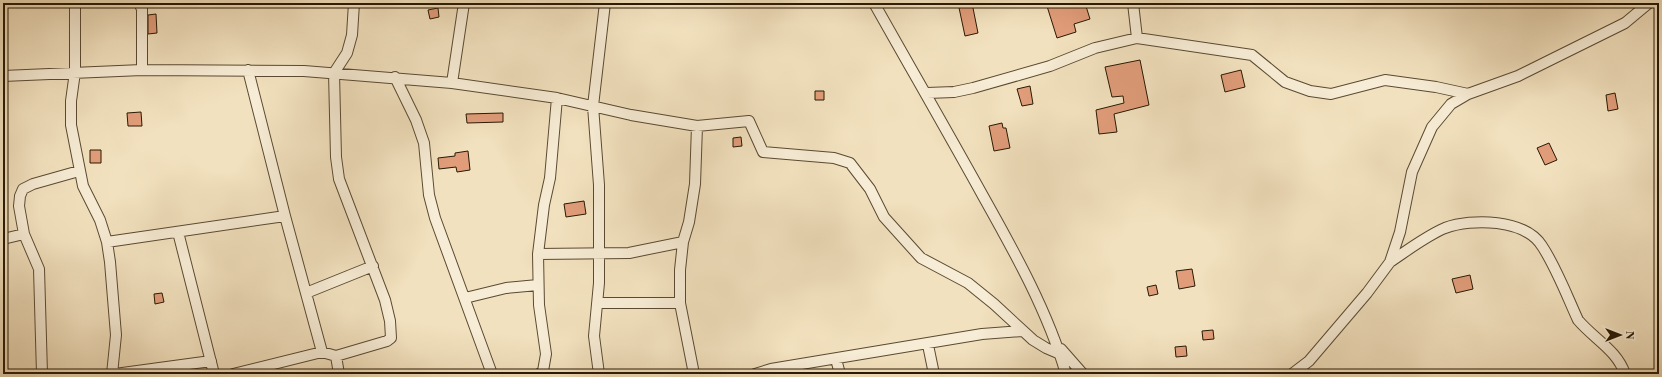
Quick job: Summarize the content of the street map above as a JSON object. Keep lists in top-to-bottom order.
{
  "north": "right"
}
